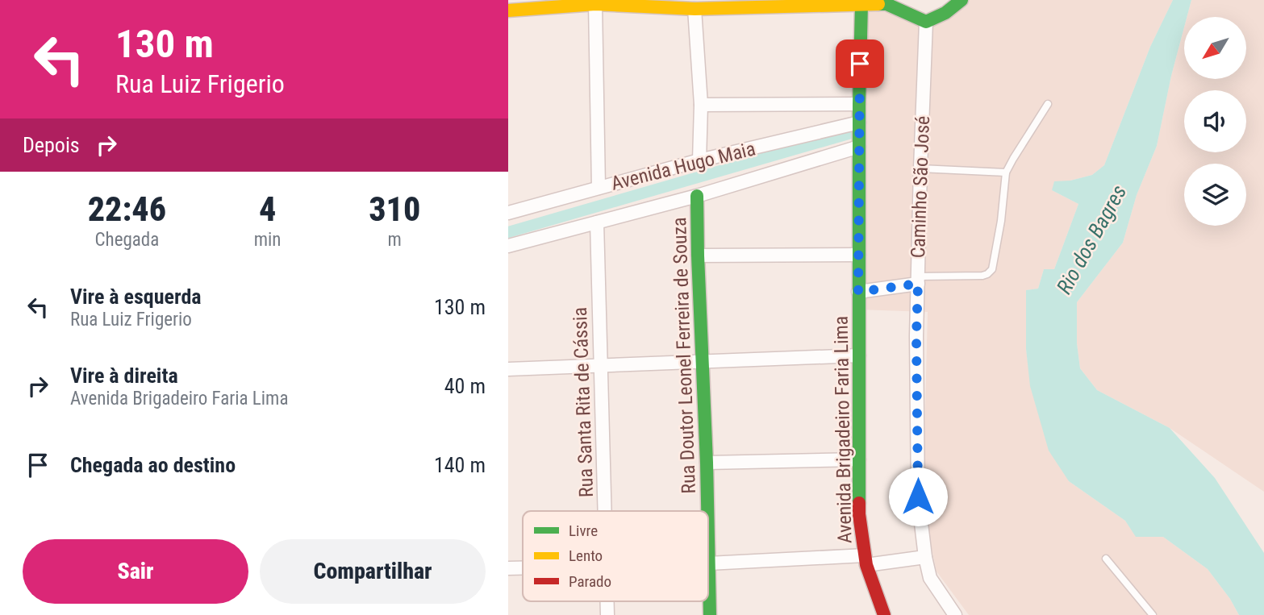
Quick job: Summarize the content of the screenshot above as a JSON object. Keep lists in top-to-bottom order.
{
  "streets": {
    "street": [
      "Avenida Hugo Maia",
      "Caminho São José",
      "Rua Doutor Leonel Ferreira de Souza",
      "Rua Santa Rita de Cássia",
      "Avenida Brigadeiro Faria Lima"
    ]
  },
  "crossings": [
    ["Avenida Hugo Maia", "Rua Doutor Leonel Ferreira de Souza"],
    ["Avenida Hugo Maia", "Rua Santa Rita de Cássia"],
    ["Avenida Hugo Maia", "Avenida Brigadeiro Faria Lima"]
  ],
  "water": ["Rio dos Bagres"],
  "legend": ["Livre", "Lento", "Parado"],
  "north": "bottom left",
  "page": {
    "turn": ["130 m", "Rua Luiz Frigerio"],
    "then": "Depois",
    "eta": [
      "22:46",
      "Chegada",
      "4",
      "min",
      "310",
      "m"
    ],
    "list": [
      {
        "name": "Vire à esquerda",
        "note": "Rua Luiz Frigerio",
        "value": "130 m"
      },
      {
        "name": "Vire à direita",
        "note": "Avenida Brigadeiro Faria Lima",
        "value": "40 m"
      },
      {
        "name": "Chegada ao destino",
        "value": "140 m"
      }
    ],
    "buttons": ["Sair", "Compartilhar"]
  }
}
